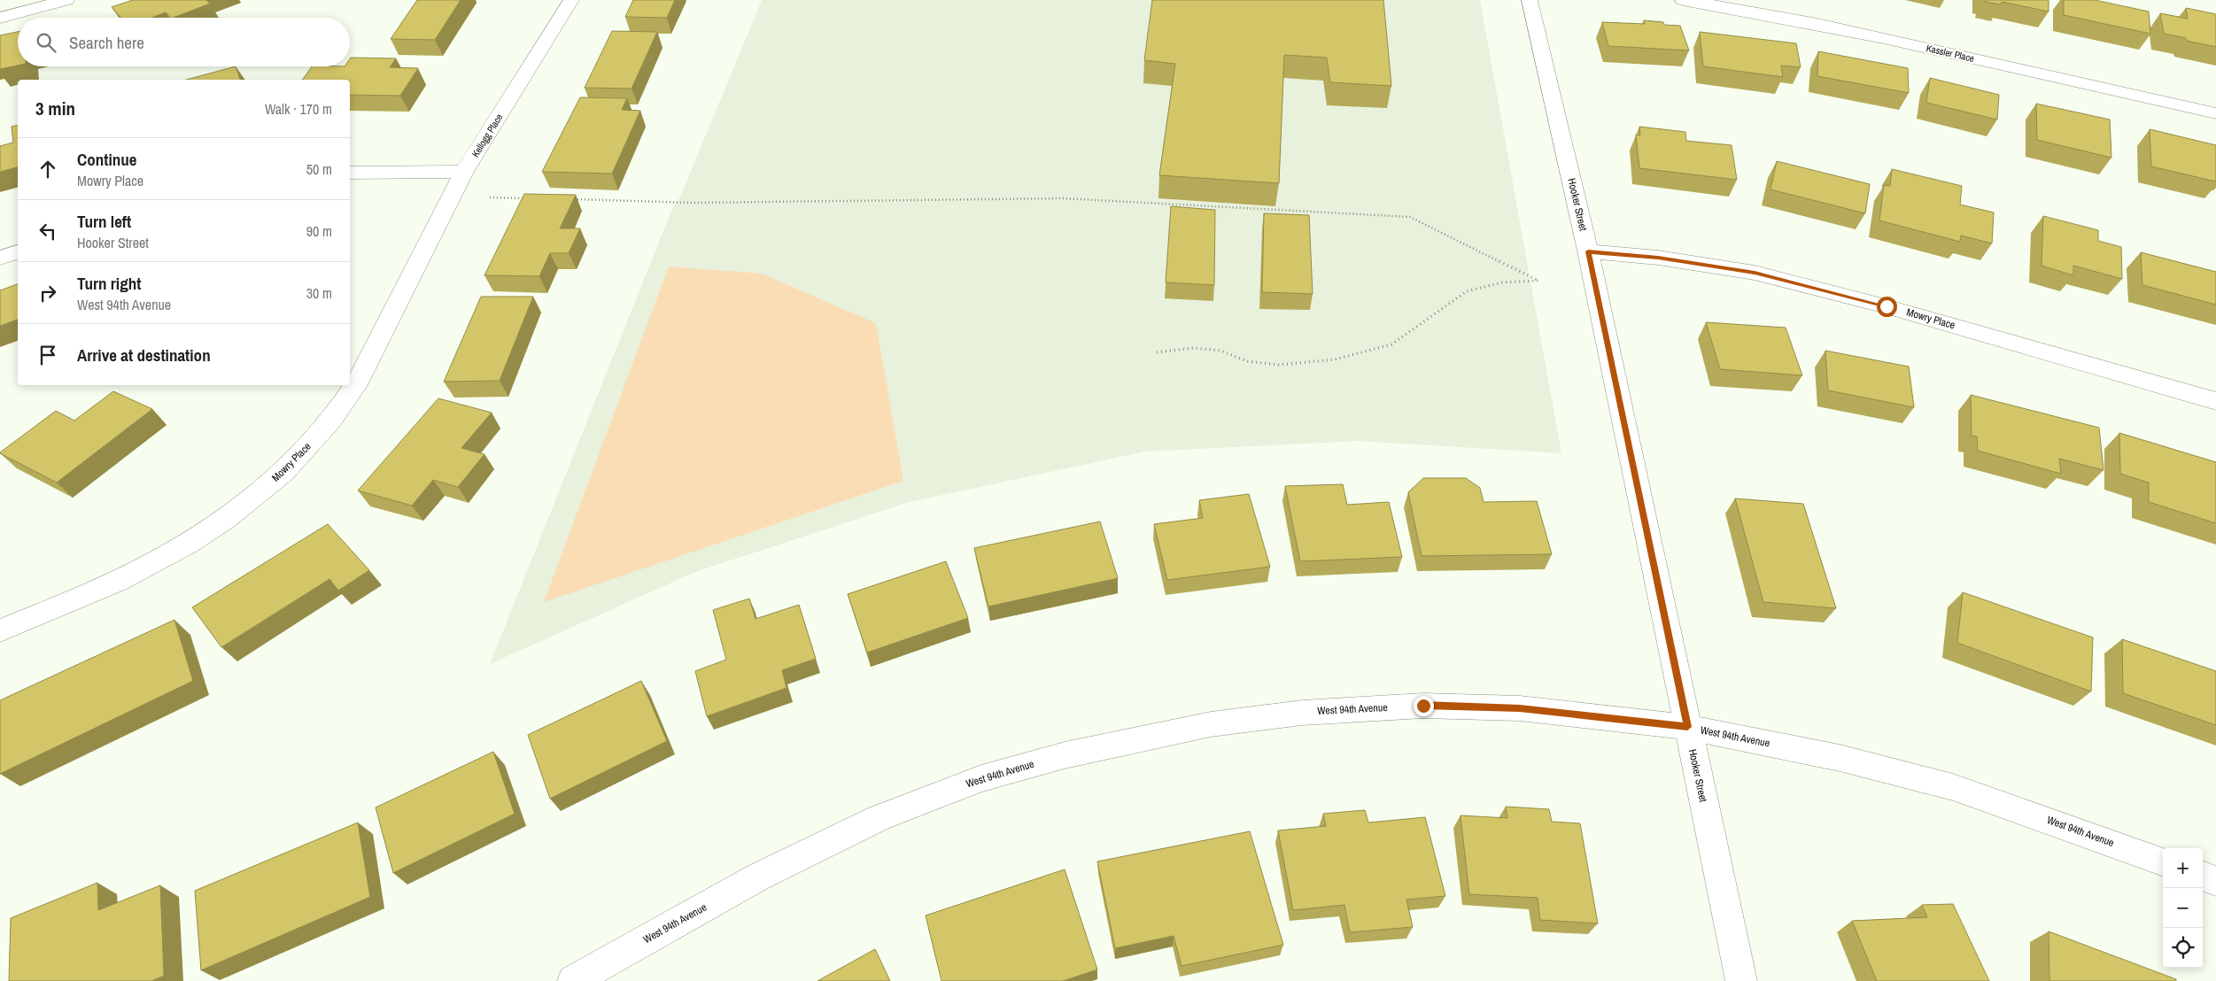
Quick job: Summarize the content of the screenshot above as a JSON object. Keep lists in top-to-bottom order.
{
  "streets": {
    "street": [
      "Kassler Place",
      "Kellogg Place",
      "Hooker Street",
      "Mowry Place",
      "West 94th Avenue"
    ]
  },
  "crossings": [
    ["Kellogg Place", "Mowry Place"],
    ["Hooker Street", "Mowry Place"],
    ["Hooker Street", "West 94th Avenue"]
  ],
  "page": {
    "search": "Search here",
    "heading": ["3 min", "Walk · 170 m"],
    "list": [
      ["Continue", "Mowry Place", "50 m"],
      ["Turn left", "Hooker Street", "90 m"],
      ["Turn right", "West 94th Avenue", "30 m"],
      "Arrive at destination"
    ],
    "map_buttons": ["+", "−"]
  }
}
